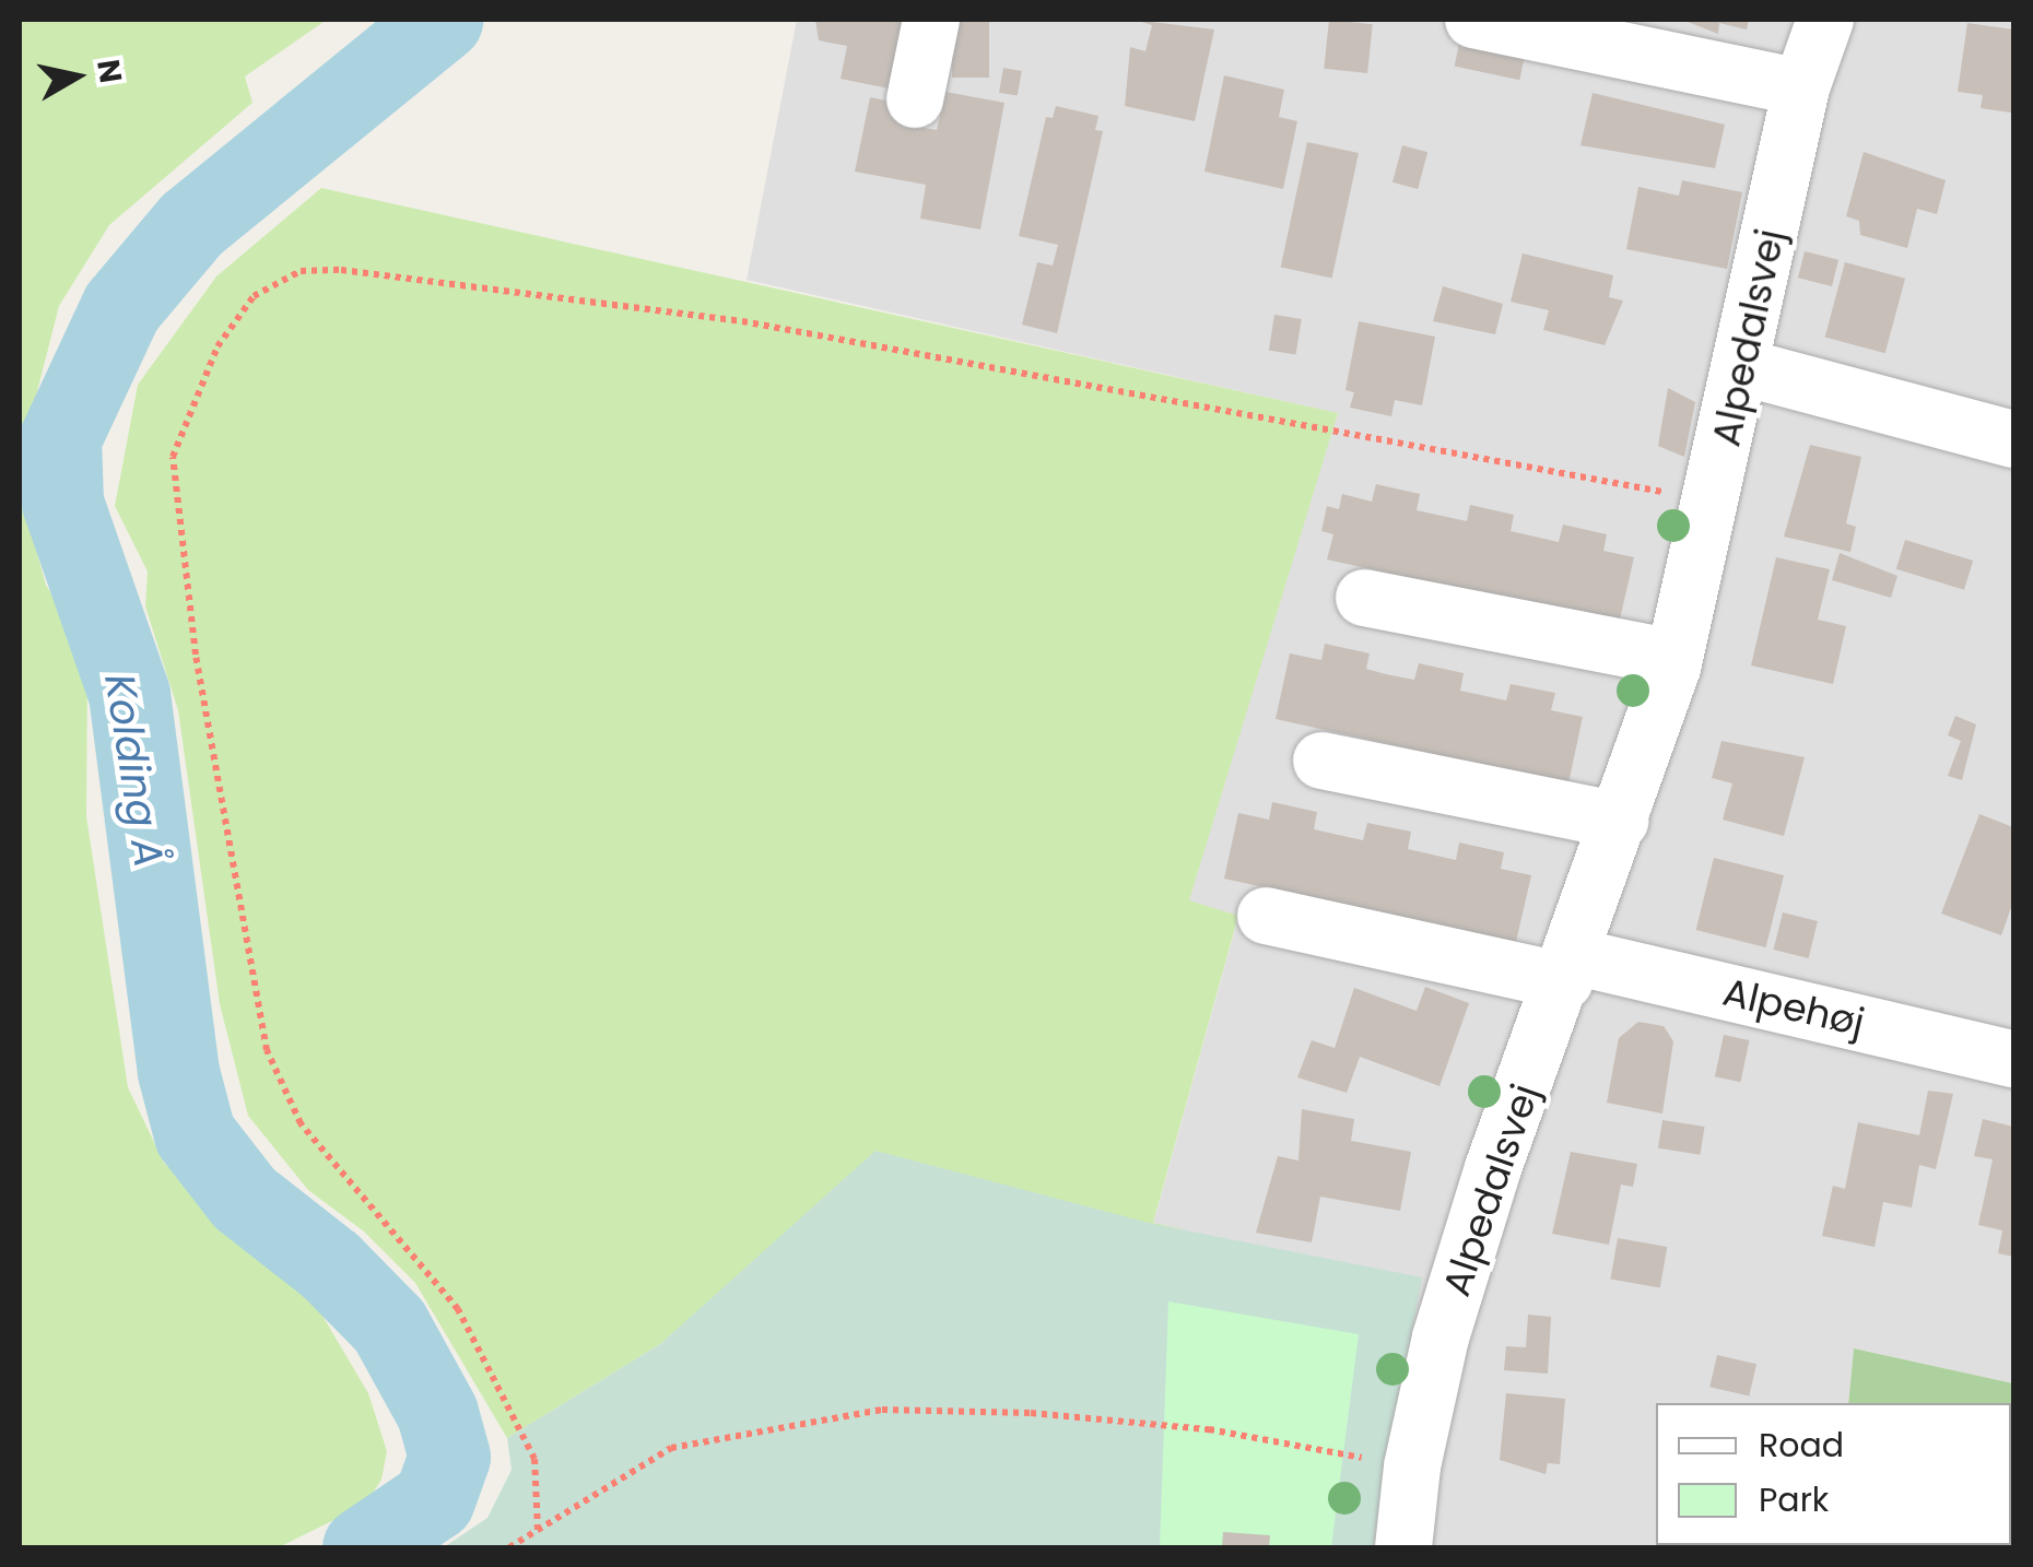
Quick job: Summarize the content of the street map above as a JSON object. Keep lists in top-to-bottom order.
{
  "streets": {
    "street": ["Alpedalsvej", "Alpehøj"]
  },
  "crossings": [
    ["Alpedalsvej", "Alpehøj"]
  ],
  "water": ["Kolding Å"],
  "legend": ["Road", "Park"],
  "north": "right"
}
